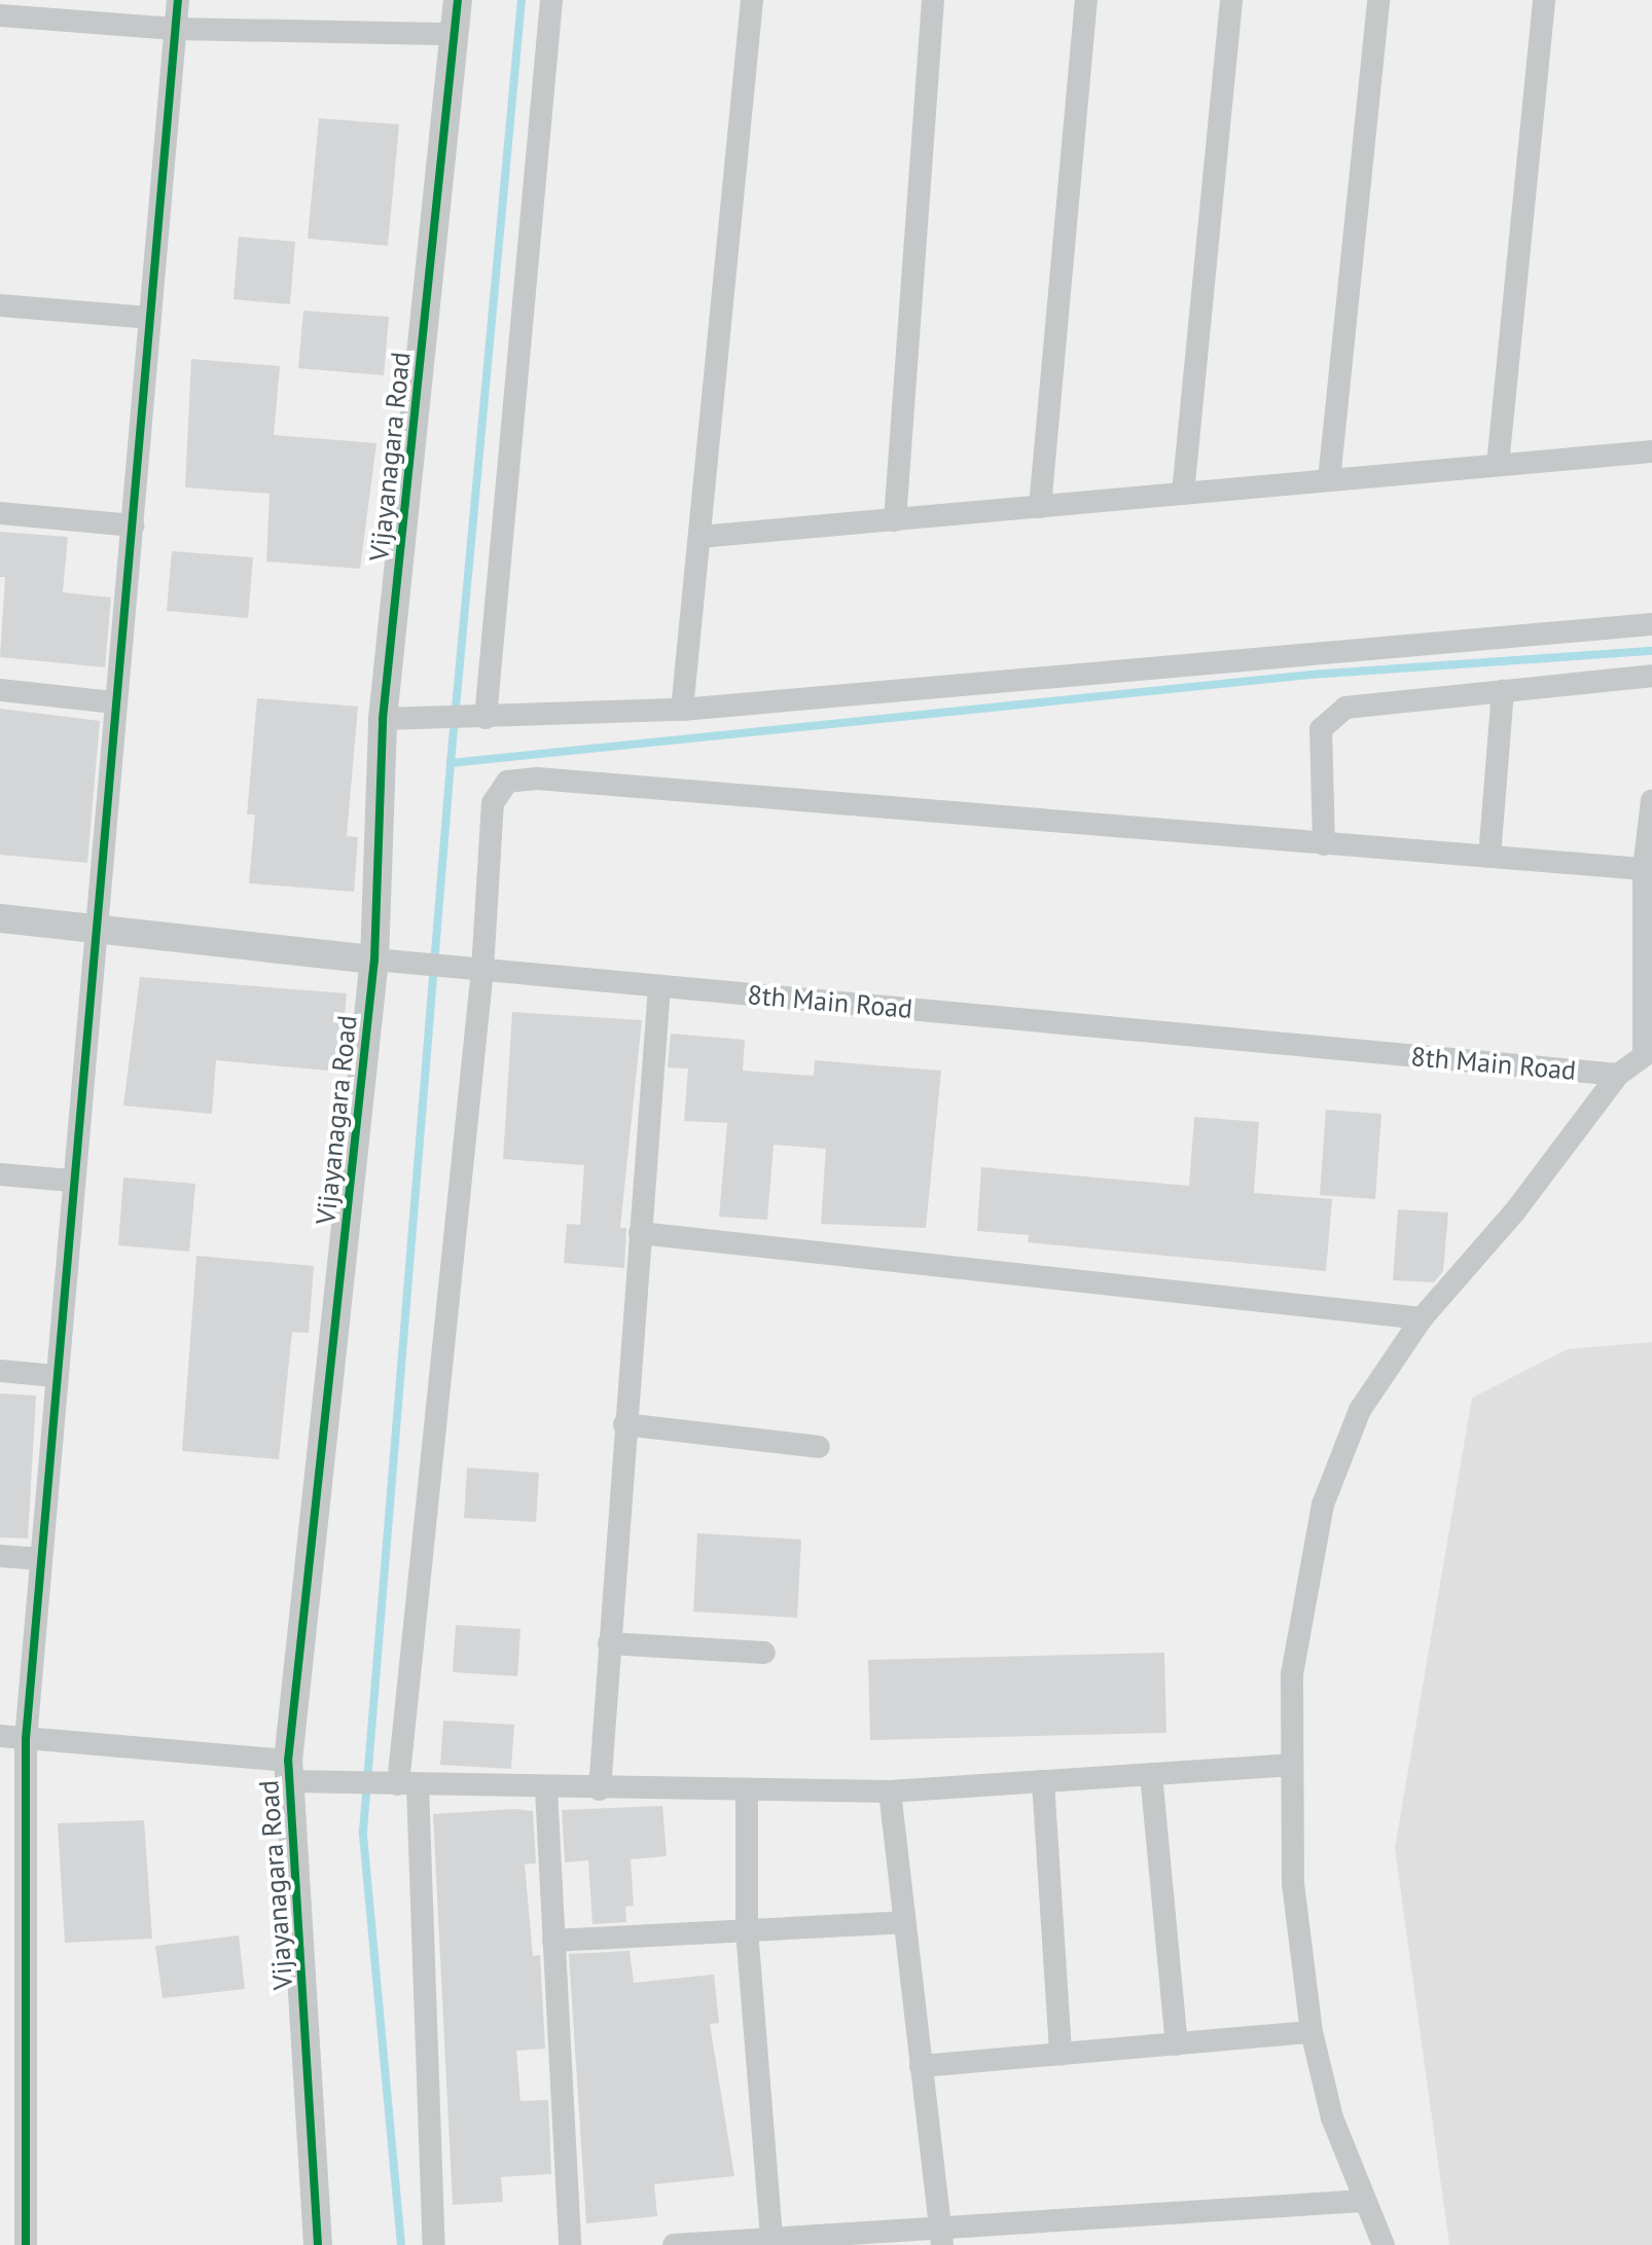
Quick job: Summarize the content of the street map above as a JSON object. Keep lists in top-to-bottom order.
{
  "streets": {
    "street": ["Vijayanagara Road", "8th Main Road"]
  },
  "crossings": [
    ["Vijayanagara Road", "8th Main Road"]
  ]
}
